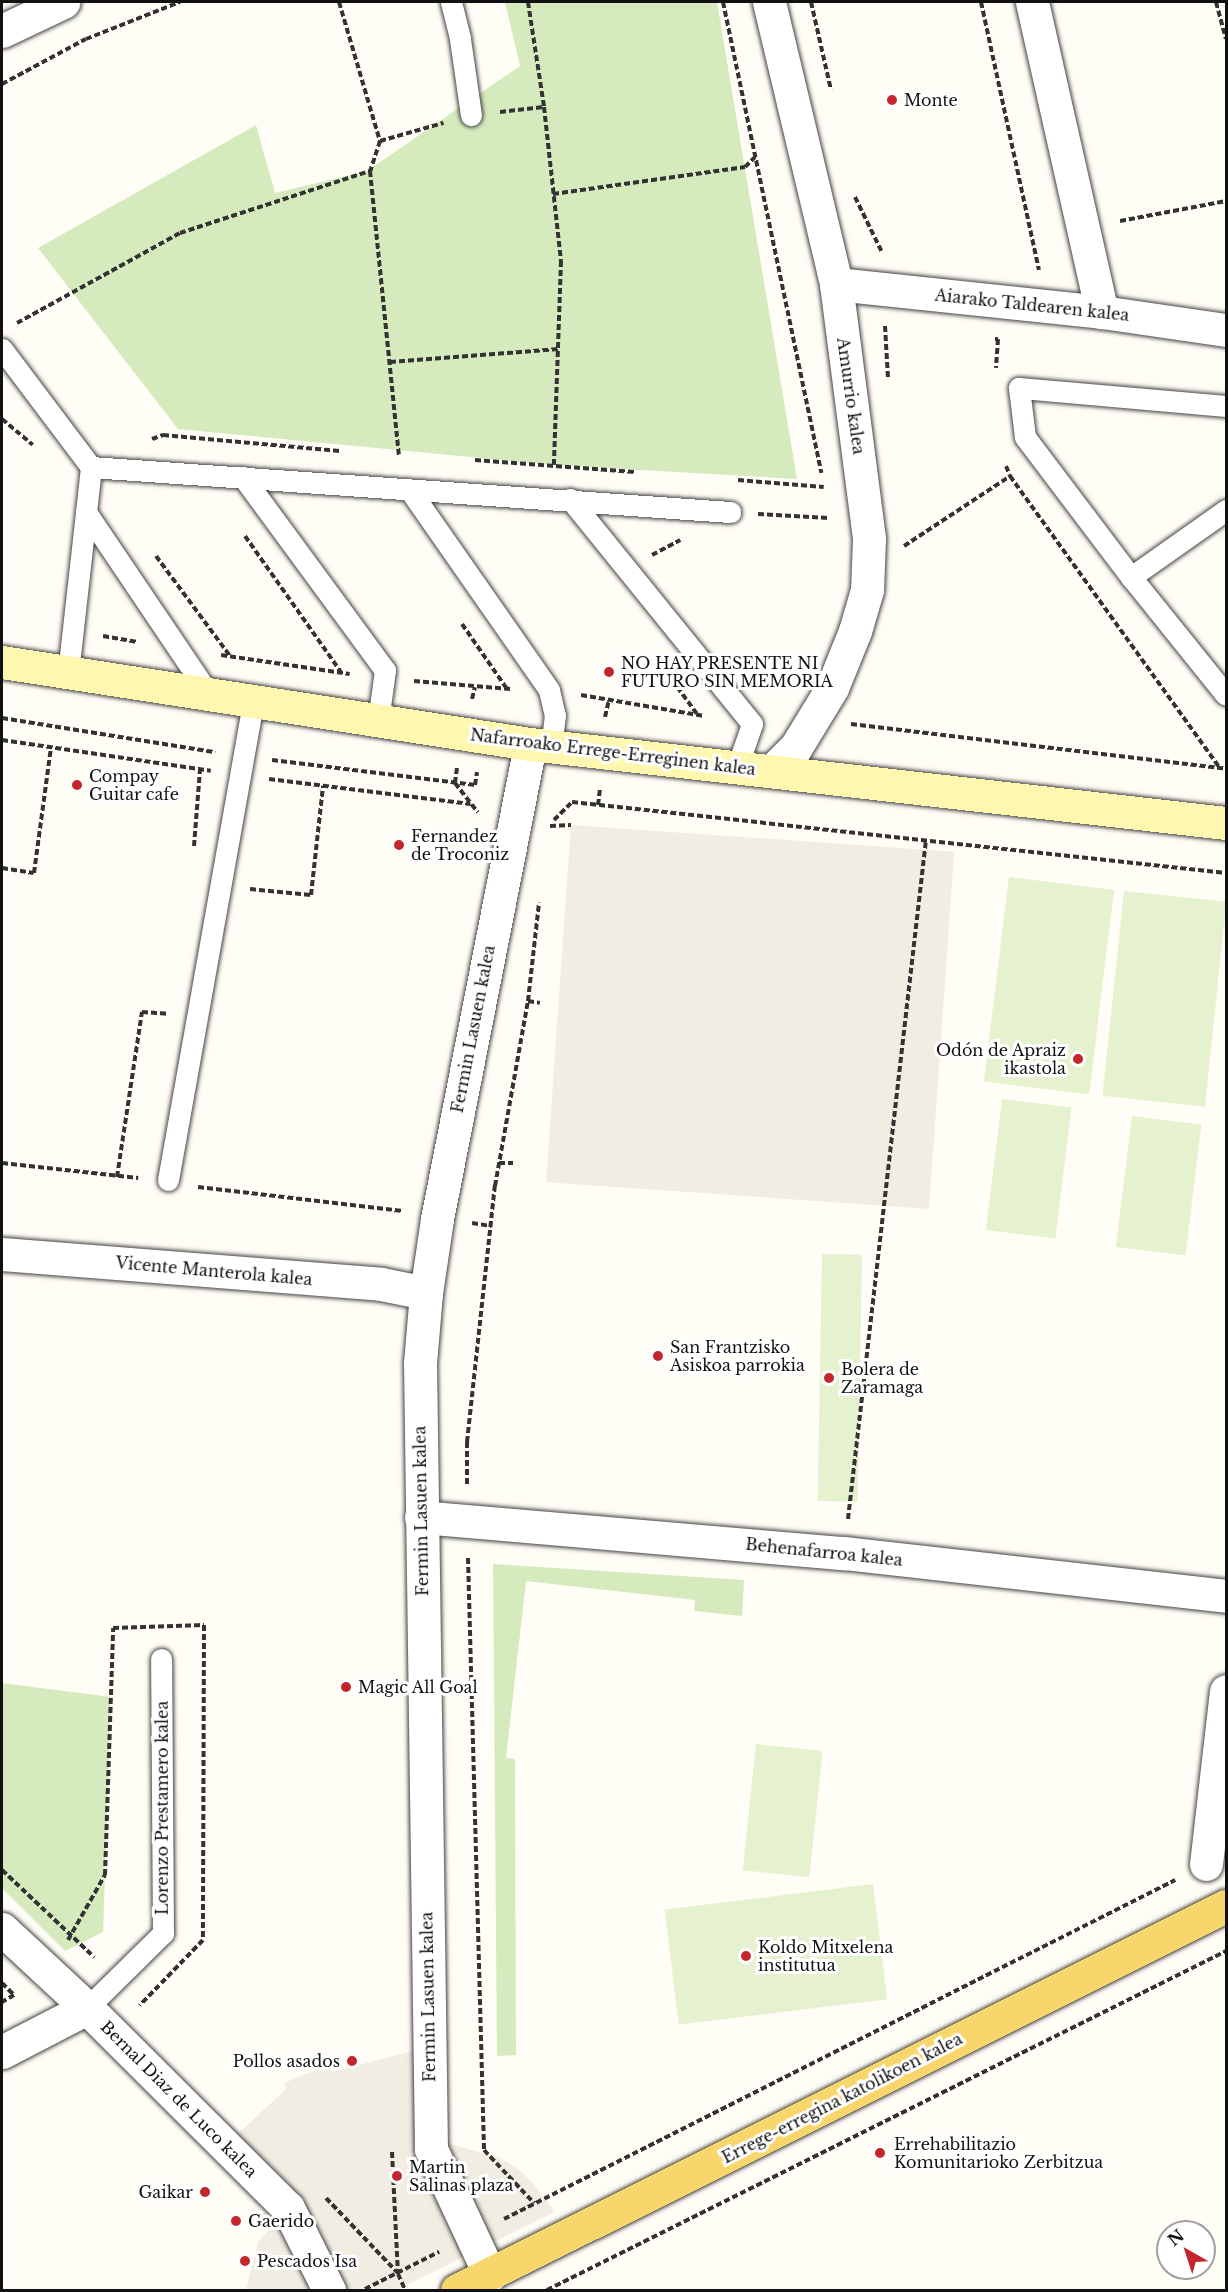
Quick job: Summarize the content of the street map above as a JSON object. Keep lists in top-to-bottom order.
{
  "streets": {
    "main road": ["Errege-erregina katolikoen kalea"],
    "street": [
      "Aiarako Taldearen kalea",
      "Amurrio kalea",
      "Nafarroako Errege-Erreginen kalea",
      "Fermin Lasuen kalea",
      "Vicente Manterola kalea",
      "Behenafarroa kalea",
      "Lorenzo Prestamero kalea",
      "Bernal Diaz de Luco kalea"
    ]
  },
  "crossings": [
    ["Aiarako Taldearen kalea", "Amurrio kalea"],
    ["Amurrio kalea", "Nafarroako Errege-Erreginen kalea"],
    ["Nafarroako Errege-Erreginen kalea", "Fermin Lasuen kalea"],
    ["Fermin Lasuen kalea", "Vicente Manterola kalea"],
    ["Fermin Lasuen kalea", "Behenafarroa kalea"],
    ["Fermin Lasuen kalea", "Errege-erregina katolikoen kalea"],
    ["Lorenzo Prestamero kalea", "Bernal Diaz de Luco kalea"]
  ],
  "places": [
    "Monte",
    "NO HAY PRESENTE NI FUTURO SIN MEMORIA",
    "Compay Guitar cafe",
    "Fernandez de Troconiz",
    "Odón de Apraiz ikastola",
    "San Frantzisko Asiskoa parrokia",
    "Bolera de Zaramaga",
    "Magic All Goal",
    "Koldo Mitxelena institutua",
    "Pollos asados",
    "Errehabilitazio Komunitarioko Zerbitzua",
    "Martin Salinas plaza",
    "Gaikar",
    "Gaerido",
    "Pescados Isa"
  ],
  "north": "top left"
}
